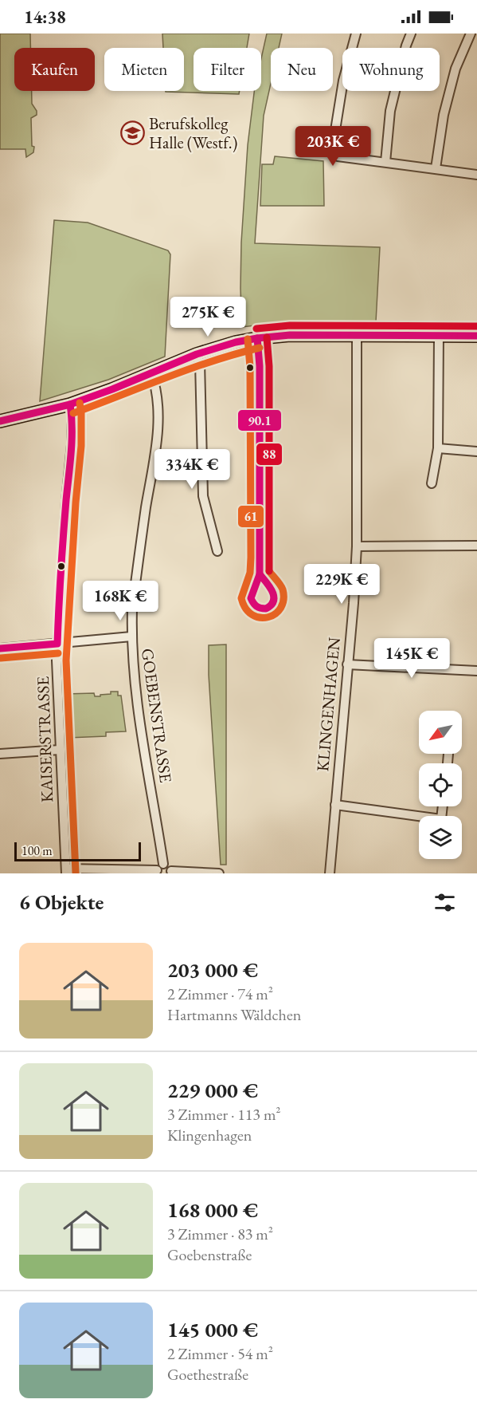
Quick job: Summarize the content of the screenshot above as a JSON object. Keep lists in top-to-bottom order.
{
  "streets": {
    "street": ["KLINGENHAGEN", "GOEBENSTRASSE", "KAISERSTRASSE"]
  },
  "places": {
    "school or university": ["Berufskolleg Halle (Westf.)"]
  },
  "lines": ["transit line 88", "transit line 90.1", "transit line 61"],
  "scale_bar": "100 m",
  "north": "bottom left",
  "page": {
    "status": "14:38",
    "chip": [
      "Kaufen",
      "Mieten",
      "Filter",
      "Neu",
      "Wohnung"
    ],
    "price": [
      "203K €",
      "275K €",
      "334K €",
      "229K €",
      "168K €",
      "145K €"
    ],
    "scale": "100 m",
    "heading": "6 Objekte",
    "list": [
      {
        "name": "203 000 €",
        "note": "2 Zimmer · 74 m² · Hartmanns Wäldchen"
      },
      {
        "name": "229 000 €",
        "note": "3 Zimmer · 113 m² · Klingenhagen"
      },
      {
        "name": "168 000 €",
        "note": "3 Zimmer · 83 m² · Goebenstraße"
      },
      {
        "name": "145 000 €",
        "note": "2 Zimmer · 54 m² · Goethestraße"
      }
    ]
  }
}
